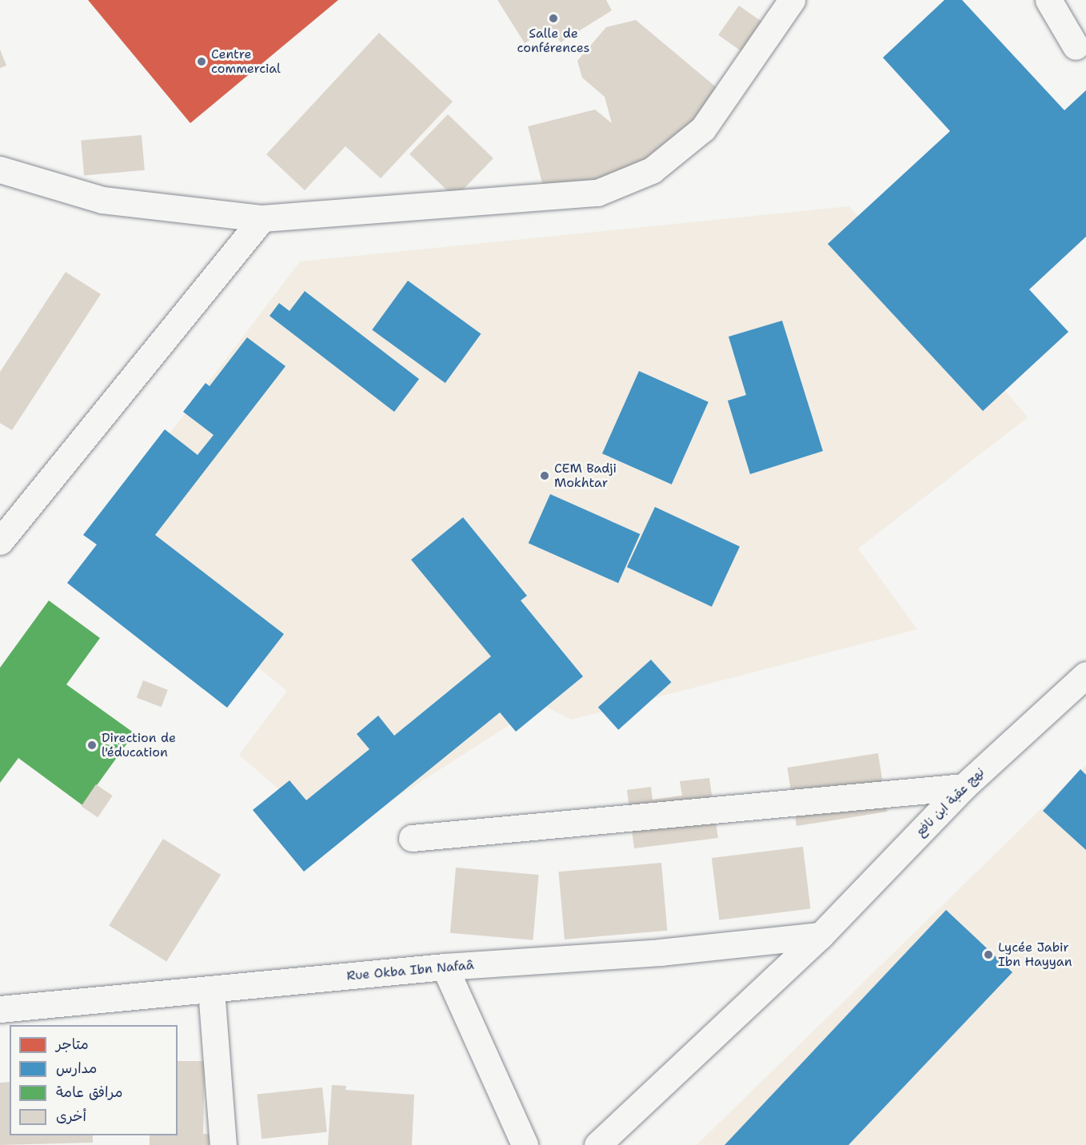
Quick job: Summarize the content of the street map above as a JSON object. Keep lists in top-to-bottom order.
{
  "streets": {
    "street": ["نهج عقبة ابن نافع", "Rue Okba Ibn Nafaâ"]
  },
  "crossings": [
    ["نهج عقبة ابن نافع", "Rue Okba Ibn Nafaâ"]
  ],
  "places": [
    "Salle de conférences",
    "Centre commercial",
    "CEM Badji Mokhtar",
    "Direction de l'éducation",
    "Lycée Jabir Ibn Hayyan"
  ],
  "legend": [
    "متاجر",
    "مدارس",
    "مرافق عامة",
    "أخرى"
  ]
}
